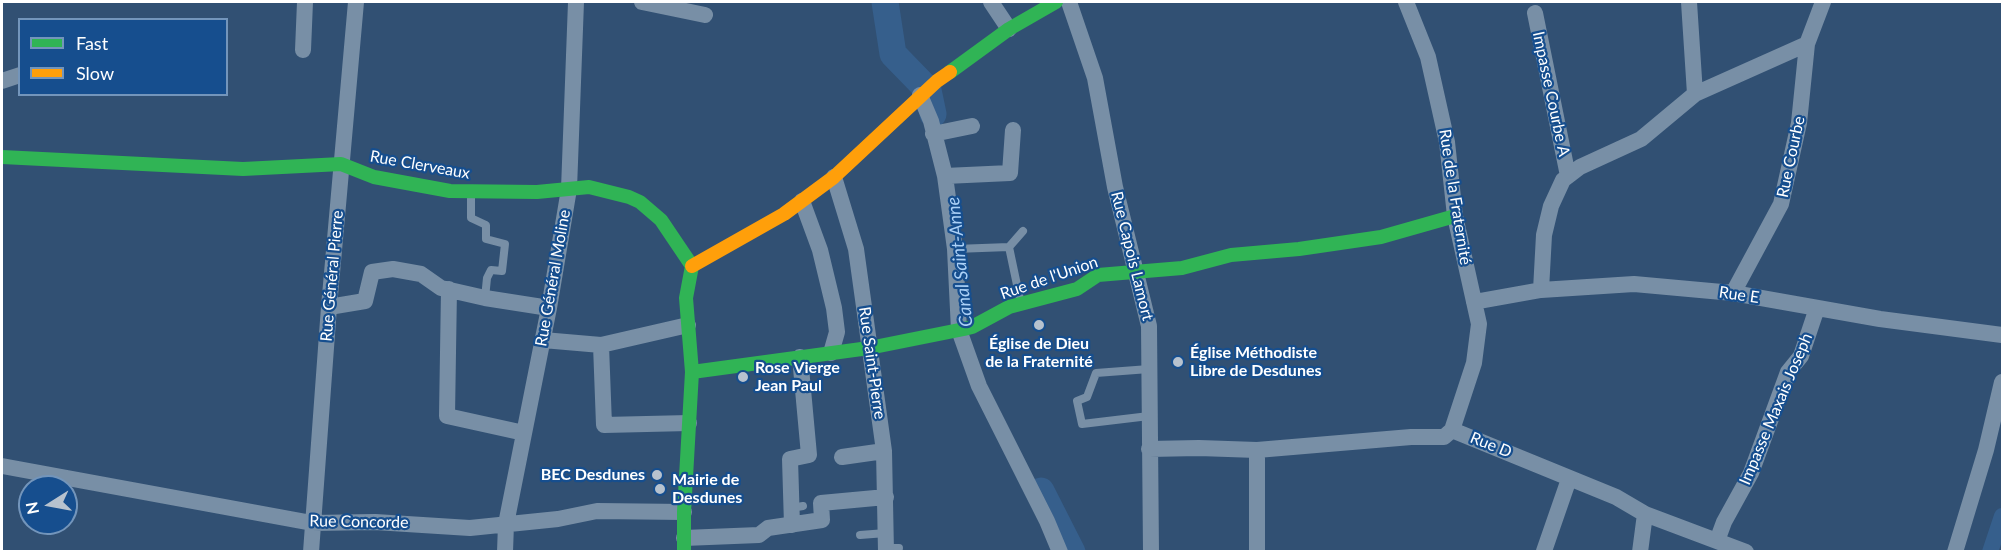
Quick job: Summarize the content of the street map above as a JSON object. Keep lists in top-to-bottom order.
{
  "streets": {
    "street": [
      "Impasse Courbe A",
      "Rue Courbe",
      "Rue Clerveaux",
      "Rue de la Fraternité",
      "Rue Capois Lamort",
      "Rue Général Pierre",
      "Rue Général Moline",
      "Rue de l'Union",
      "Rue E",
      "Rue Saint-Pierre",
      "Impasse Maxais Joseph",
      "Rue D",
      "Rue Concorde"
    ]
  },
  "crossings": [
    ["Rue Courbe", "Rue E"],
    ["Rue Clerveaux", "Rue Général Pierre"],
    ["Rue Clerveaux", "Rue Général Moline"],
    ["Rue de la Fraternité", "Rue de l'Union"],
    ["Rue de la Fraternité", "Rue E"],
    ["Rue de la Fraternité", "Rue D"],
    ["Rue Capois Lamort", "Rue de l'Union"],
    ["Rue Capois Lamort", "Rue D"],
    ["Rue Général Pierre", "Rue Concorde"],
    ["Rue Général Moline", "Rue Concorde"],
    ["Rue de l'Union", "Rue Saint-Pierre"],
    ["Rue E", "Impasse Maxais Joseph"],
    ["Impasse Maxais Joseph", "Rue D"]
  ],
  "water": ["Canal Saint-Anne"],
  "places": [
    "Église de Dieu de la Fraternité",
    "Église Méthodiste Libre de Desdunes",
    "Rose Vierge Jean Paul",
    "BEC Desdunes",
    "Mairie de Desdunes"
  ],
  "legend": ["Fast", "Slow"],
  "north": "left"
}
